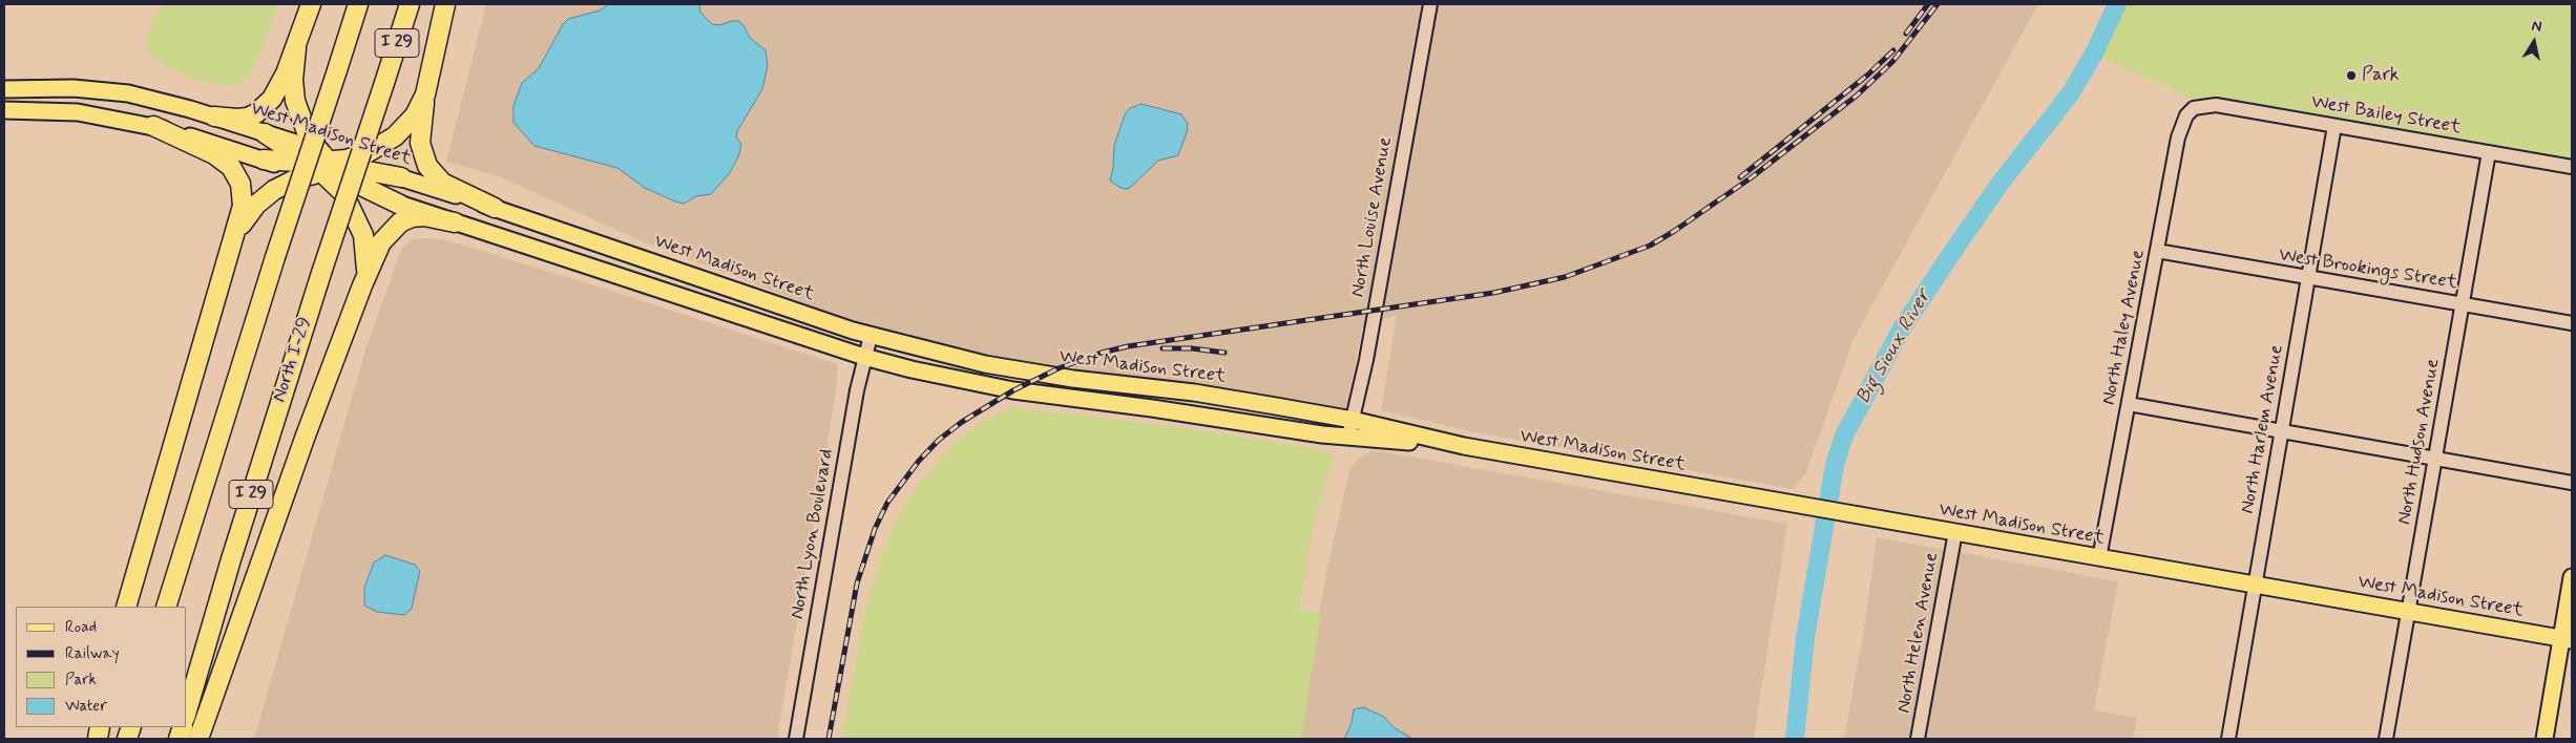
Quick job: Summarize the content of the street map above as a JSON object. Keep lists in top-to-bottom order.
{
  "streets": {
    "highway": ["I 29", "North I-29"],
    "main road": ["West Madison Street"],
    "street": [
      "West Bailey Street",
      "North Louise Avenue",
      "West Brookings Street",
      "North Haley Avenue",
      "North Harlem Avenue",
      "North Hudson Avenue",
      "North Lyon Boulevard",
      "North Helen Avenue"
    ]
  },
  "crossings": [
    ["West Bailey Street", "North Haley Avenue"],
    ["West Bailey Street", "North Harlem Avenue"],
    ["West Bailey Street", "North Hudson Avenue"],
    ["West Madison Street", "North Louise Avenue"],
    ["West Madison Street", "North Haley Avenue"],
    ["West Madison Street", "North Harlem Avenue"],
    ["West Madison Street", "North Hudson Avenue"],
    ["West Madison Street", "North Lyon Boulevard"],
    ["West Madison Street", "North Helen Avenue"],
    ["West Brookings Street", "North Haley Avenue"],
    ["West Brookings Street", "North Harlem Avenue"],
    ["West Brookings Street", "North Hudson Avenue"]
  ],
  "water": ["Big Sioux River"],
  "places": ["Park"],
  "legend": [
    "Road",
    "Railway",
    "Park",
    "Water"
  ],
  "north": "top"
}
